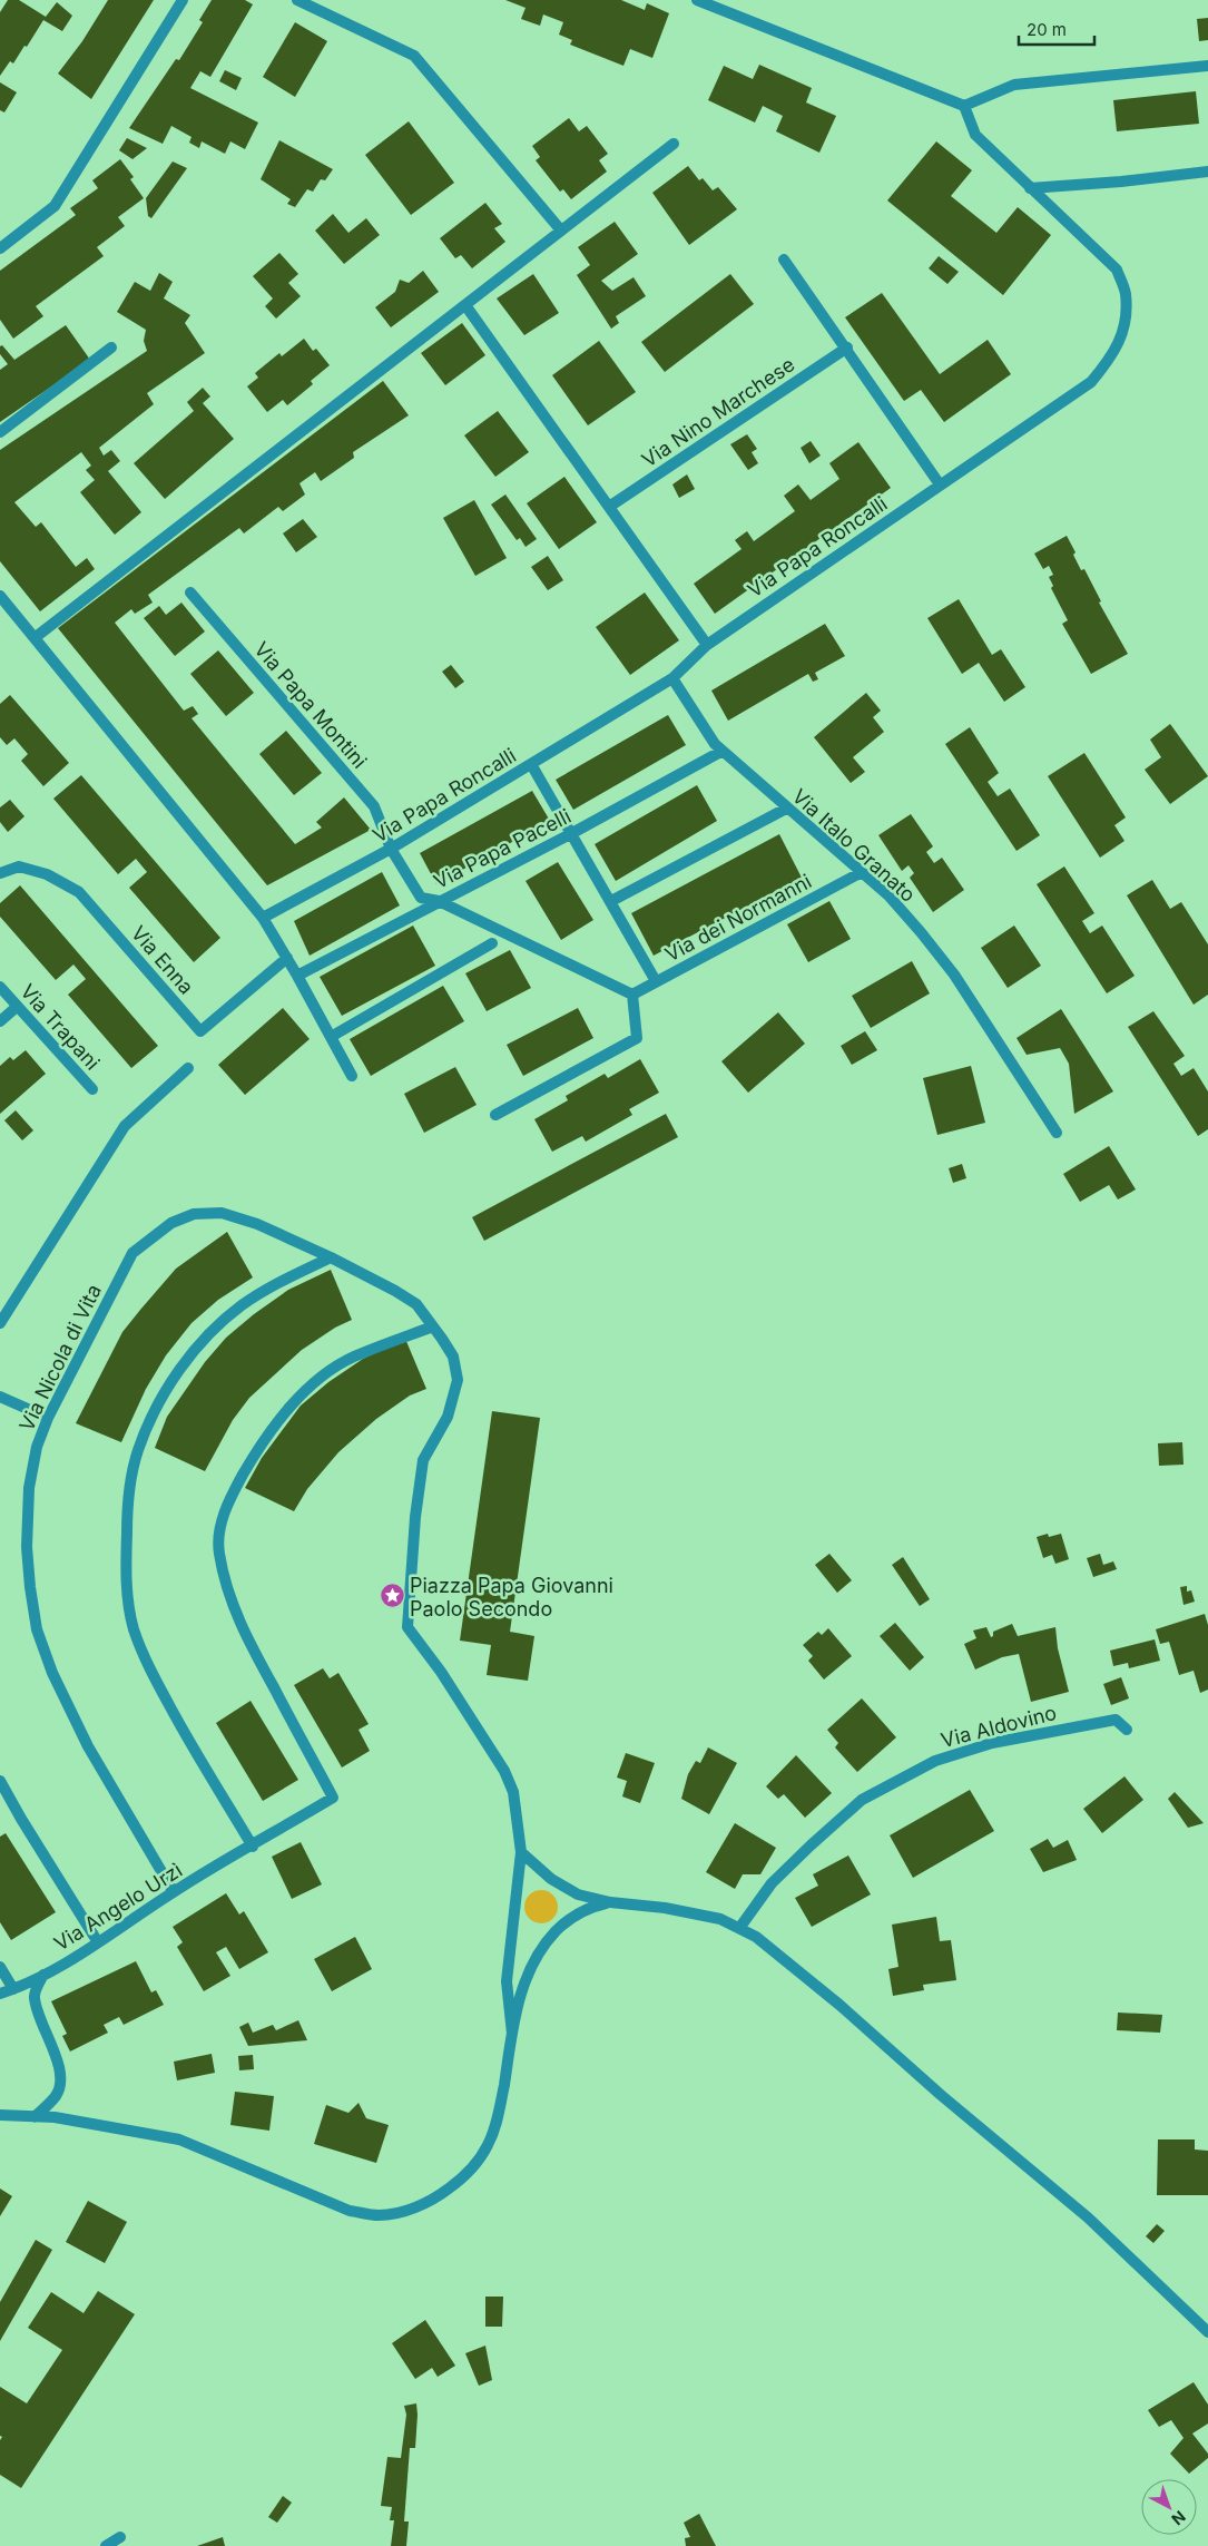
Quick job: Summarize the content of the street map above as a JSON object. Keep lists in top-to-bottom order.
{
  "streets": {
    "street": [
      "Via Nino Marchese",
      "Via Papa Roncalli",
      "Via Papa Montini",
      "Via Italo Granato",
      "Via Papa Pacelli",
      "Via dei Normanni",
      "Via Enna",
      "Via Trapani",
      "Via Nicola di Vita",
      "Via Aldovino",
      "Via Angelo Urzì"
    ]
  },
  "crossings": [
    ["Via Papa Roncalli", "Via Papa Montini"],
    ["Via Papa Roncalli", "Via Italo Granato"],
    ["Via Papa Montini", "Via Papa Pacelli"],
    ["Via Papa Montini", "Via dei Normanni"],
    ["Via Italo Granato", "Via Papa Pacelli"],
    ["Via Italo Granato", "Via dei Normanni"],
    ["Via Nicola di Vita", "Via Angelo Urzì"]
  ],
  "places": {
    "place": ["Piazza Papa Giovanni Paolo Secondo"]
  },
  "scale_bar": "20 m",
  "north": "bottom right"
}
